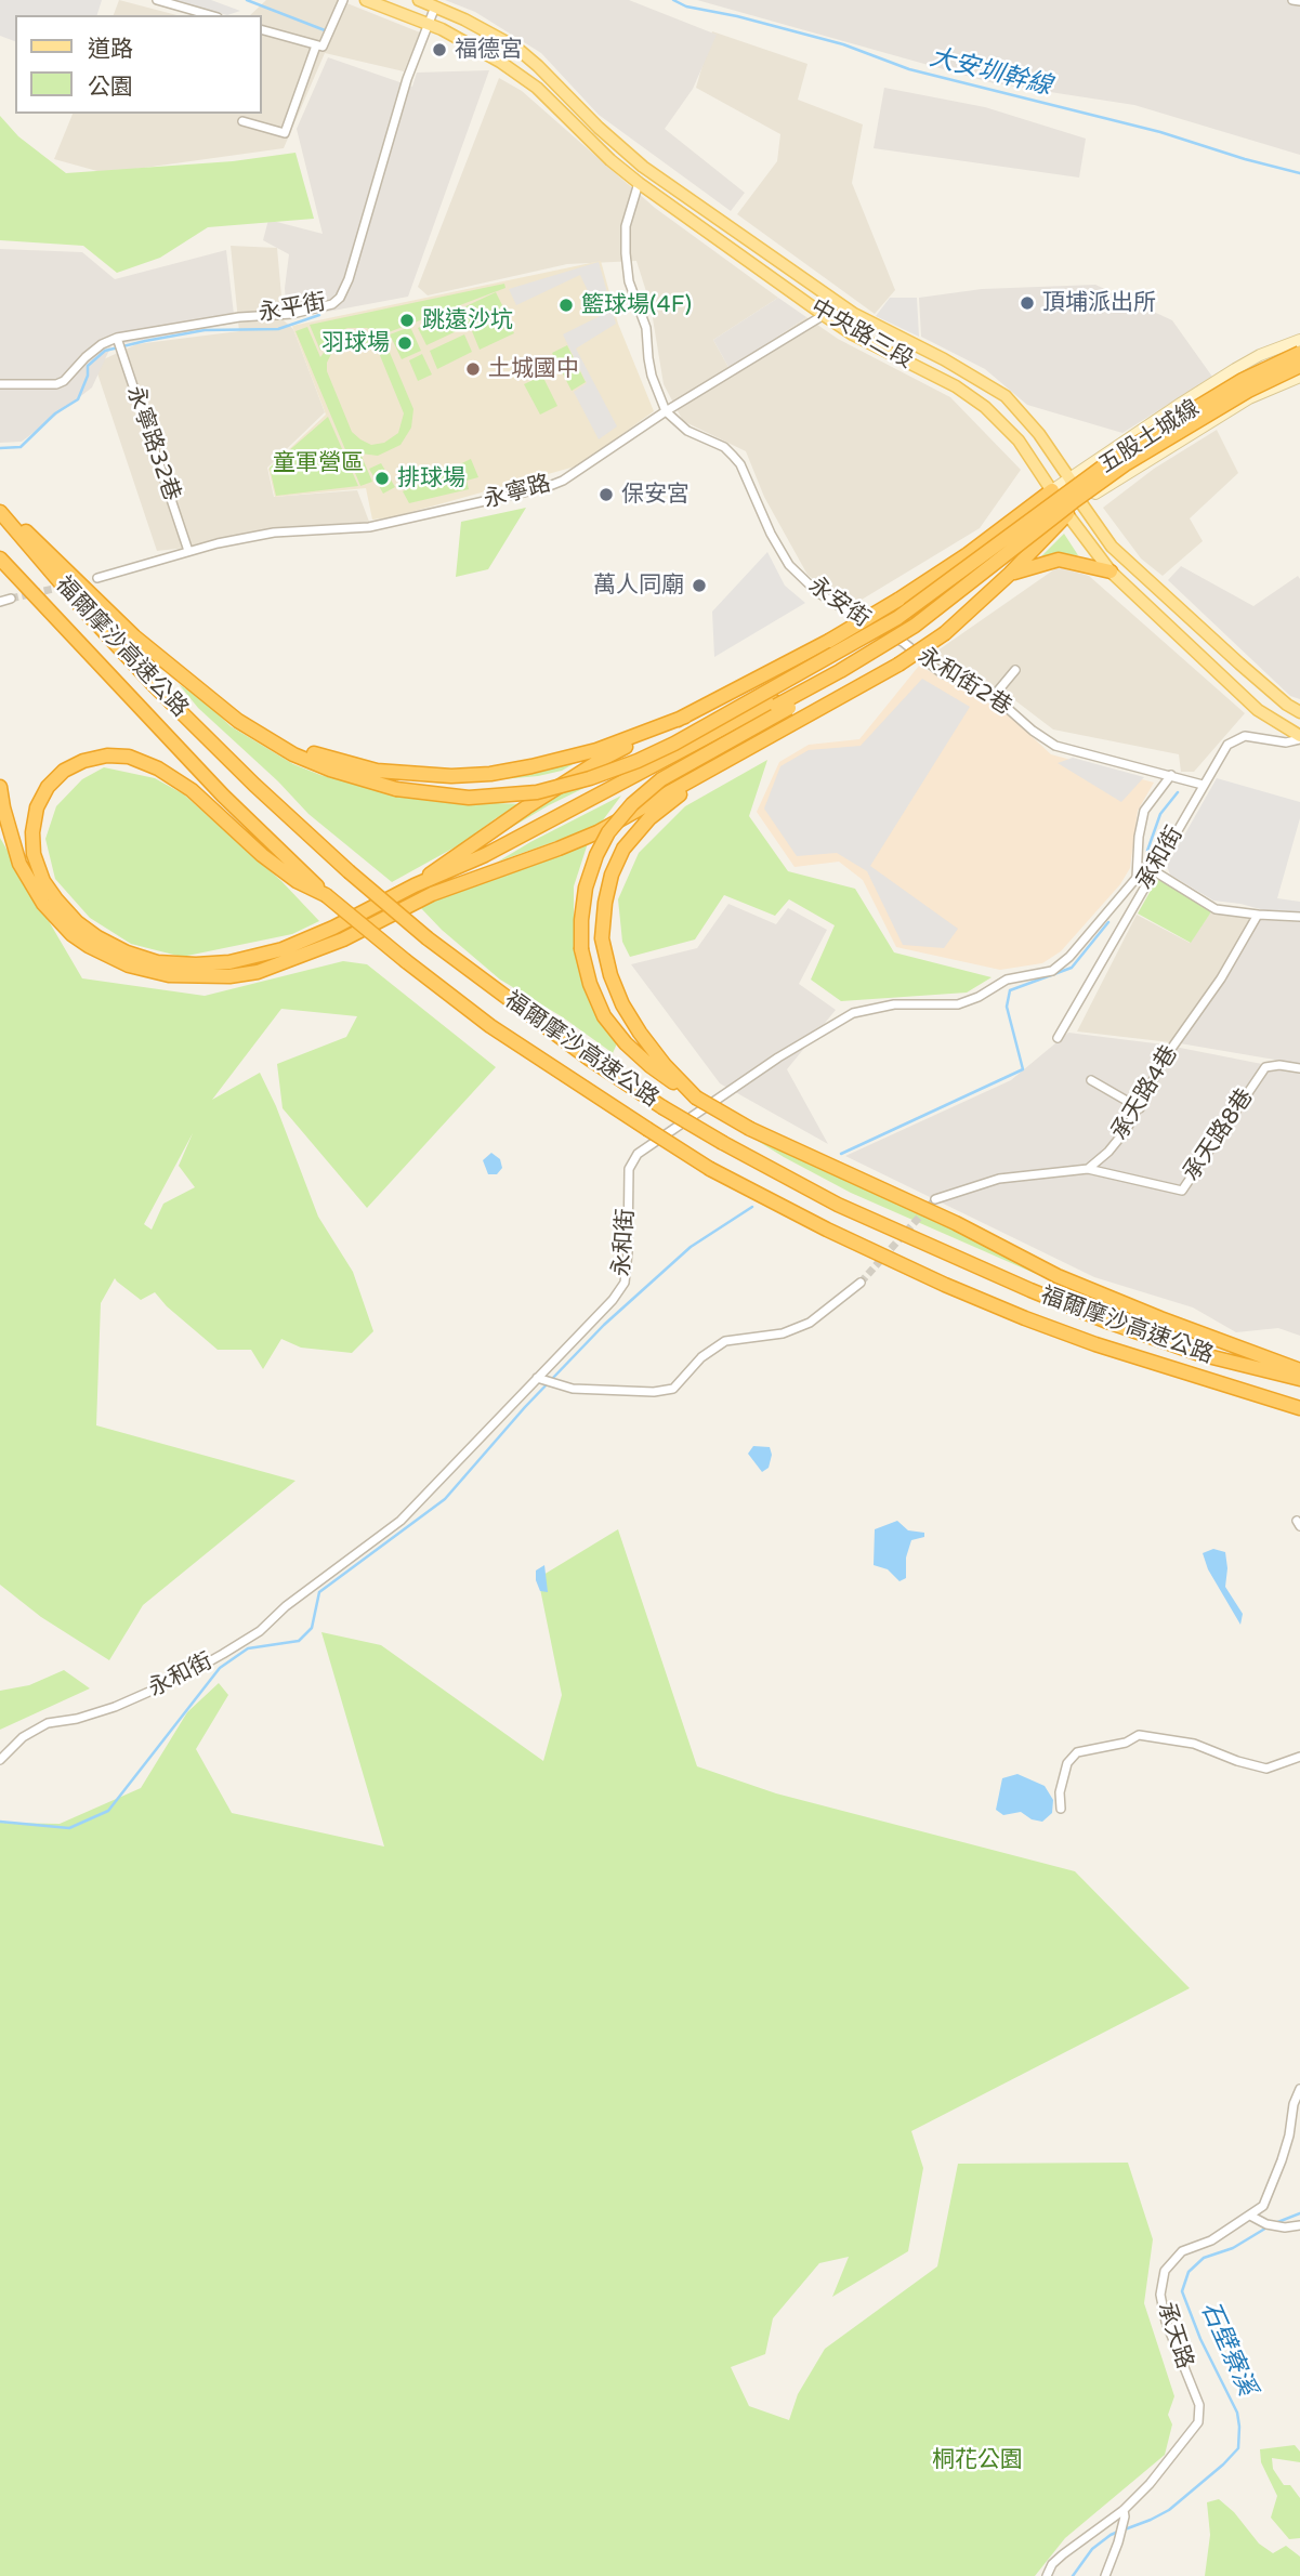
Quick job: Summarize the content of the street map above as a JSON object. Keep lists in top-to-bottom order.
{
  "streets": {
    "highway": ["五股土城線", "福爾摩沙高速公路"],
    "main road": ["中央路三段"],
    "street": [
      "永平街",
      "永寧路32巷",
      "永寧路",
      "永安街",
      "永和街2巷",
      "承和街",
      "承天路4巷",
      "承天路8巷",
      "永和街",
      "承天路"
    ]
  },
  "crossings": [
    ["永平街", "中央路三段"],
    ["永平街", "永寧路32巷"],
    ["中央路三段", "永寧路"],
    ["中央路三段", "承和街"],
    ["永寧路32巷", "永寧路"],
    ["永寧路", "永安街"],
    ["永安街", "永和街2巷"],
    ["永和街2巷", "承和街"],
    ["永和街2巷", "永和街"],
    ["承天路4巷", "承天路8巷"]
  ],
  "water": ["大安圳幹線", "石壁寮溪"],
  "parks": ["童軍營區", "桐花公園"],
  "places": [
    "福德宮",
    "頂埔派出所",
    "籃球場(4F)",
    "跳遠沙坑",
    "羽球場",
    "土城國中",
    "排球場",
    "保安宮",
    "萬人同廟"
  ],
  "legend": ["道路", "公園"]
}
